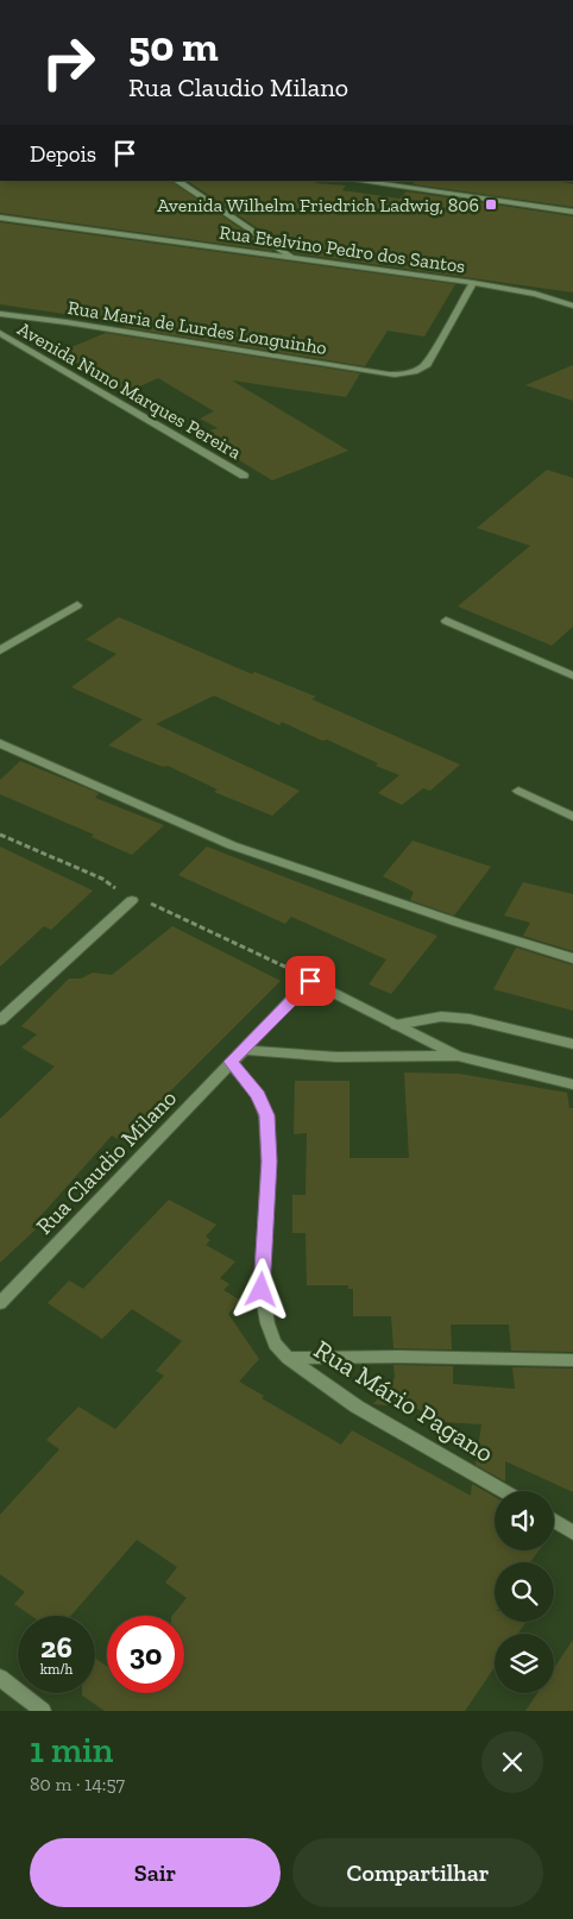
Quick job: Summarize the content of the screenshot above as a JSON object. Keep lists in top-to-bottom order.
{
  "streets": {
    "street": [
      "Rua Etelvino Pedro dos Santos",
      "Rua Maria de Lurdes Longuinho",
      "Avenida Nuno Marques Pereira",
      "Rua Claudio Milano",
      "Rua Mário Pagano"
    ]
  },
  "crossings": [
    ["Rua Etelvino Pedro dos Santos", "Rua Maria de Lurdes Longuinho"],
    ["Rua Claudio Milano", "Rua Mário Pagano"]
  ],
  "places": {
    "transit": ["Avenida Wilhelm Friedrich Ladwig, 806"]
  },
  "page": {
    "turn": ["50 m", "Rua Claudio Milano"],
    "then": "Depois",
    "speed": "26 km/h",
    "limit": "30",
    "heading": ["1 min", "80 m · 14:57"],
    "buttons": ["Sair", "Compartilhar"]
  }
}
